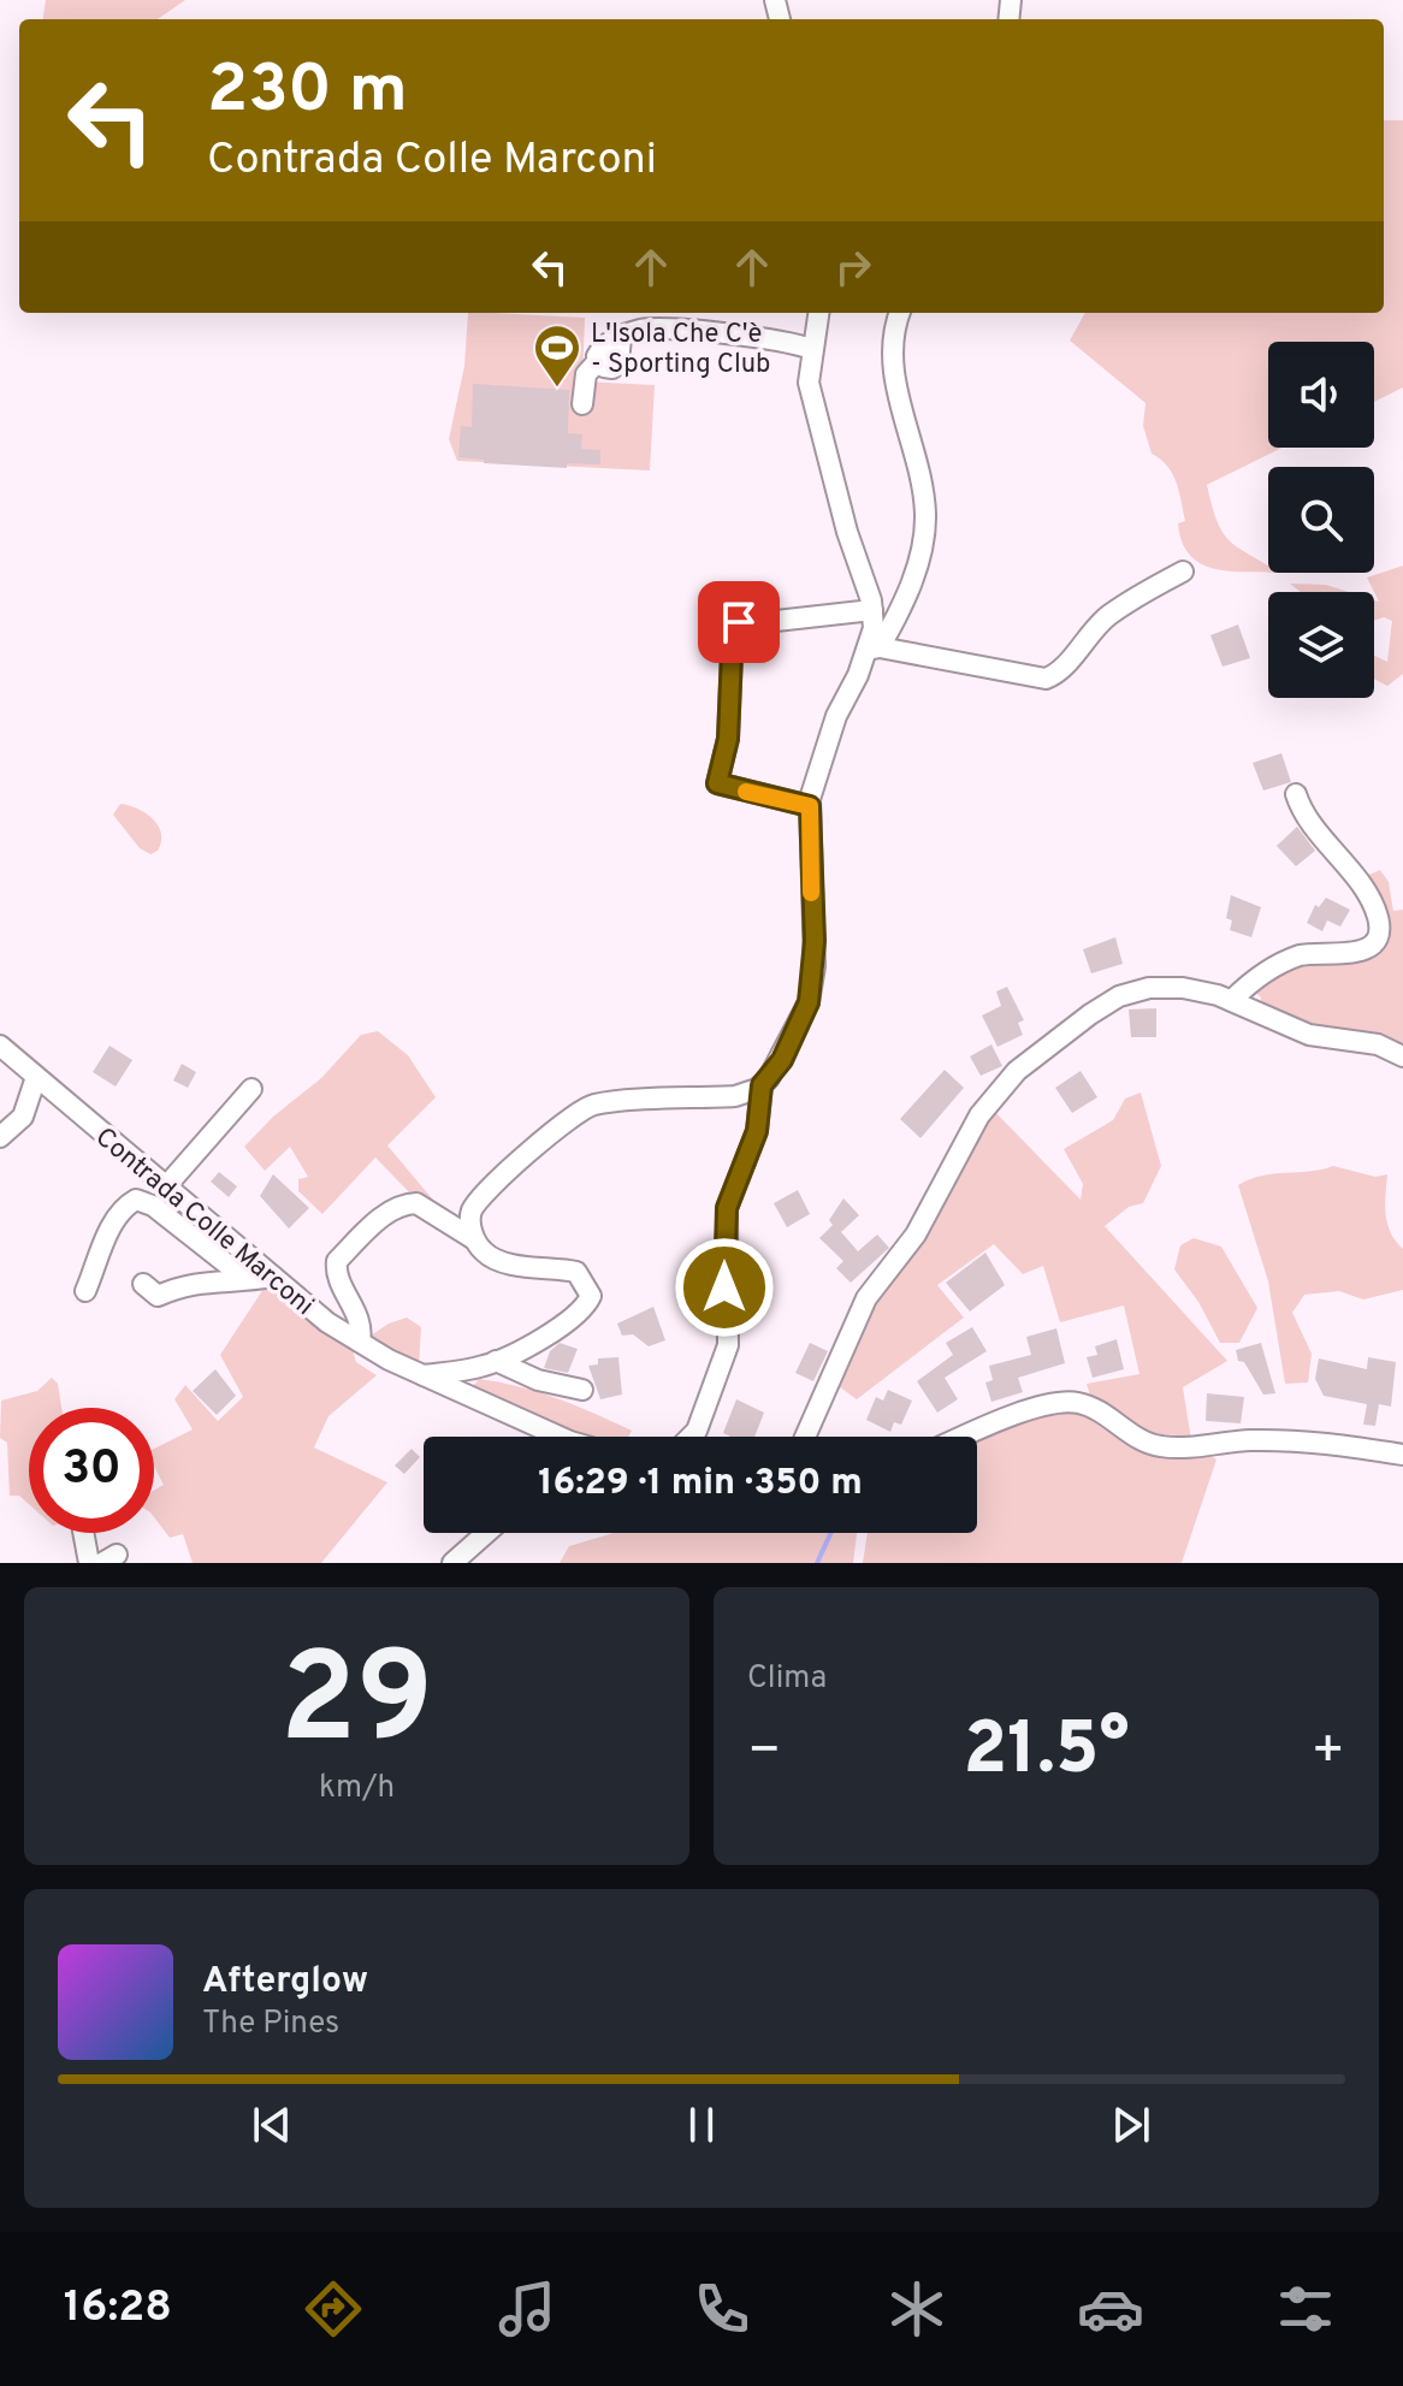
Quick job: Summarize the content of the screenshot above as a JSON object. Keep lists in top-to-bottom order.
{
  "streets": {
    "street": ["Contrada Colle Marconi"]
  },
  "places": {
    "sports": ["L'Isola Che C'è - Sporting Club"]
  },
  "page": {
    "turn": ["230 m", "Contrada Colle Marconi"],
    "limit": "30",
    "trip": "16:29 · 1 min · 350 m",
    "tile": [
      ["29", "km/h"],
      "Clima"
    ],
    "heat": ["−", "21.5°", "+"],
    "song": ["Afterglow", "The Pines"],
    "tabs": "16:28"
  }
}
